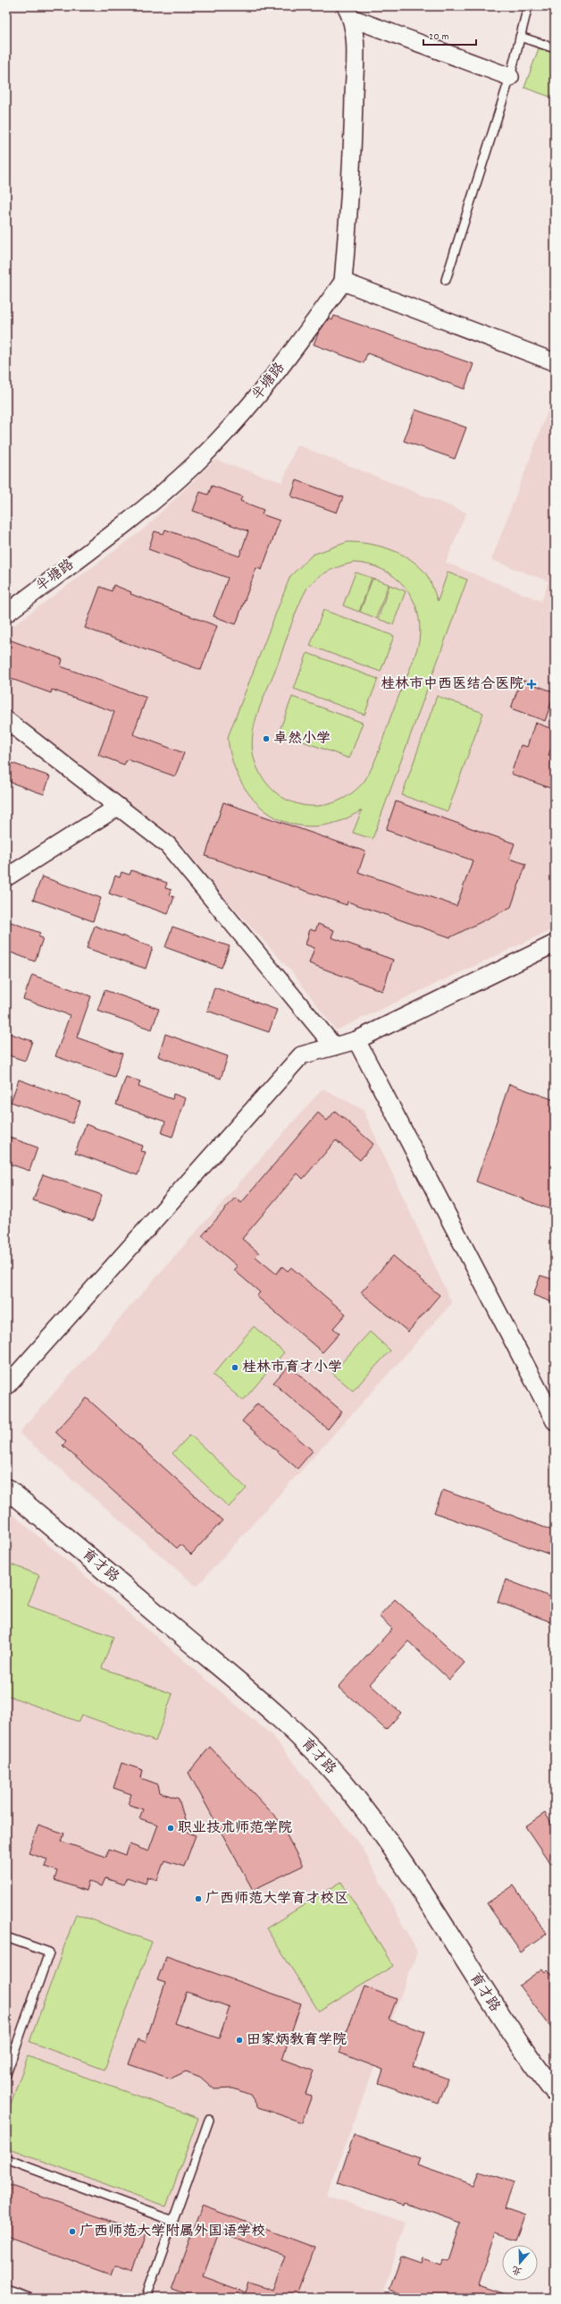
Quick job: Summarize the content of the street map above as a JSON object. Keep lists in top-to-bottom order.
{
  "streets": {
    "main road": ["育才路"],
    "street": ["半塘路"]
  },
  "places": {
    "health": ["桂林市中西医结合医院"],
    "other": [
      "卓然小学",
      "桂林市育才小学",
      "职业技术师范学院",
      "广西师范大学育才校区",
      "田家炳教育学院",
      "广西师范大学附属外国语学校"
    ]
  },
  "scale_bar": "20 m",
  "north": "bottom"
}
